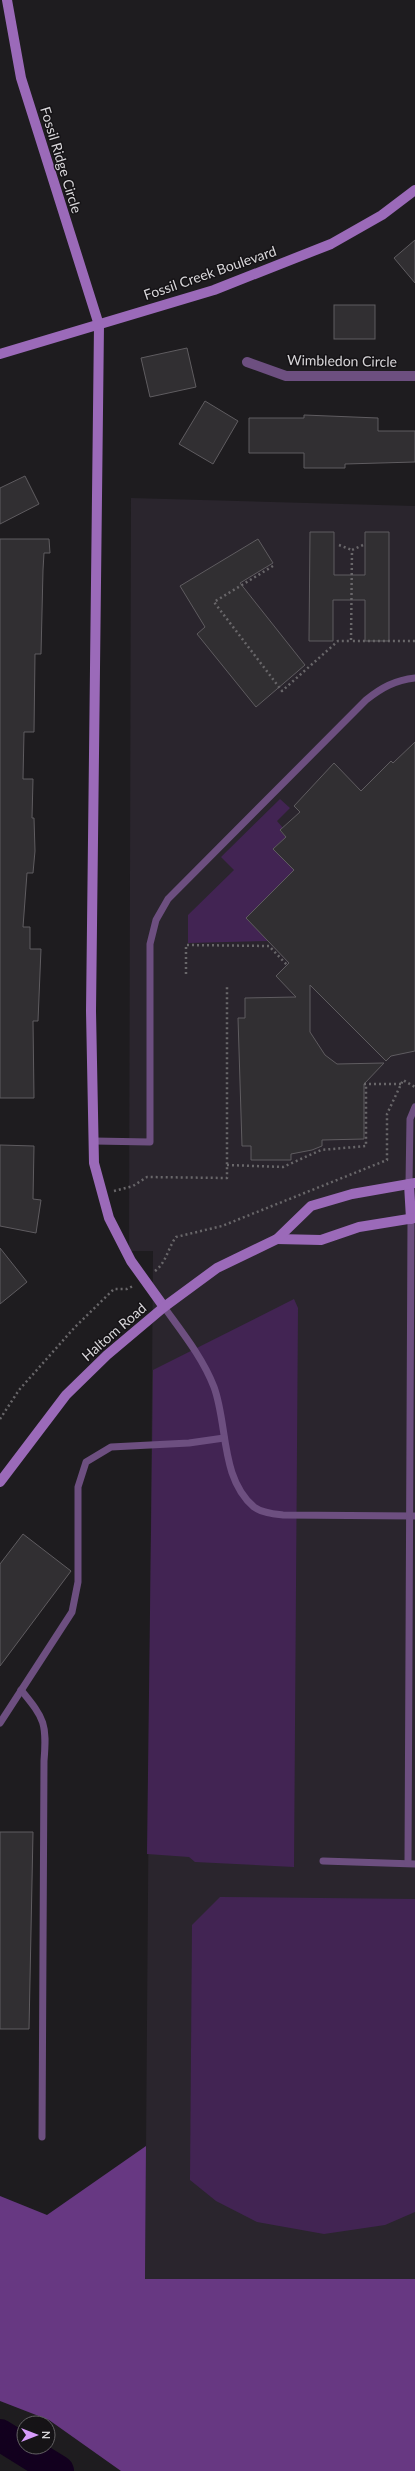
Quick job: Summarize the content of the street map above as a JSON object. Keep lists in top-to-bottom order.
{
  "streets": {
    "street": [
      "Fossil Ridge Circle",
      "Fossil Creek Boulevard",
      "Wimbledon Circle",
      "Haltom Road"
    ]
  },
  "crossings": [
    ["Fossil Ridge Circle", "Fossil Creek Boulevard"],
    ["Fossil Ridge Circle", "Haltom Road"]
  ],
  "north": "right"
}
